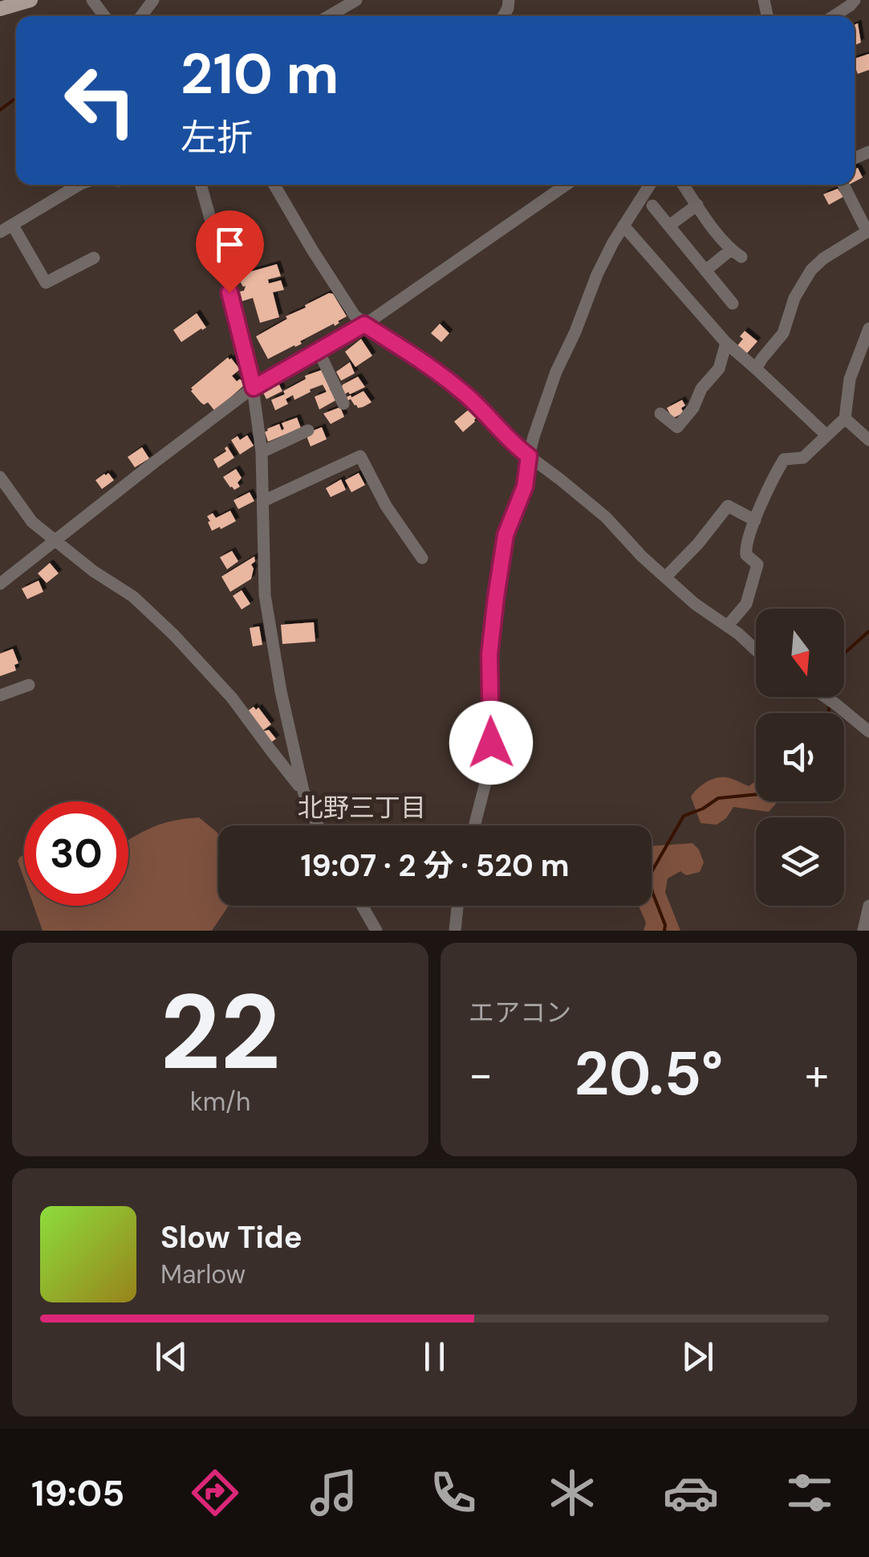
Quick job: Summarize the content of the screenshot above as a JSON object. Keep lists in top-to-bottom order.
{
  "districts": ["北野三丁目"],
  "north": "bottom",
  "page": {
    "turn": ["210 m", "左折"],
    "limit": "30",
    "trip": "19:07 · 2 分 · 520 m",
    "tile": [
      ["22", "km/h"],
      "エアコン"
    ],
    "heat": ["−", "20.5°", "+"],
    "song": ["Slow Tide", "Marlow"],
    "tabs": "19:05"
  }
}
